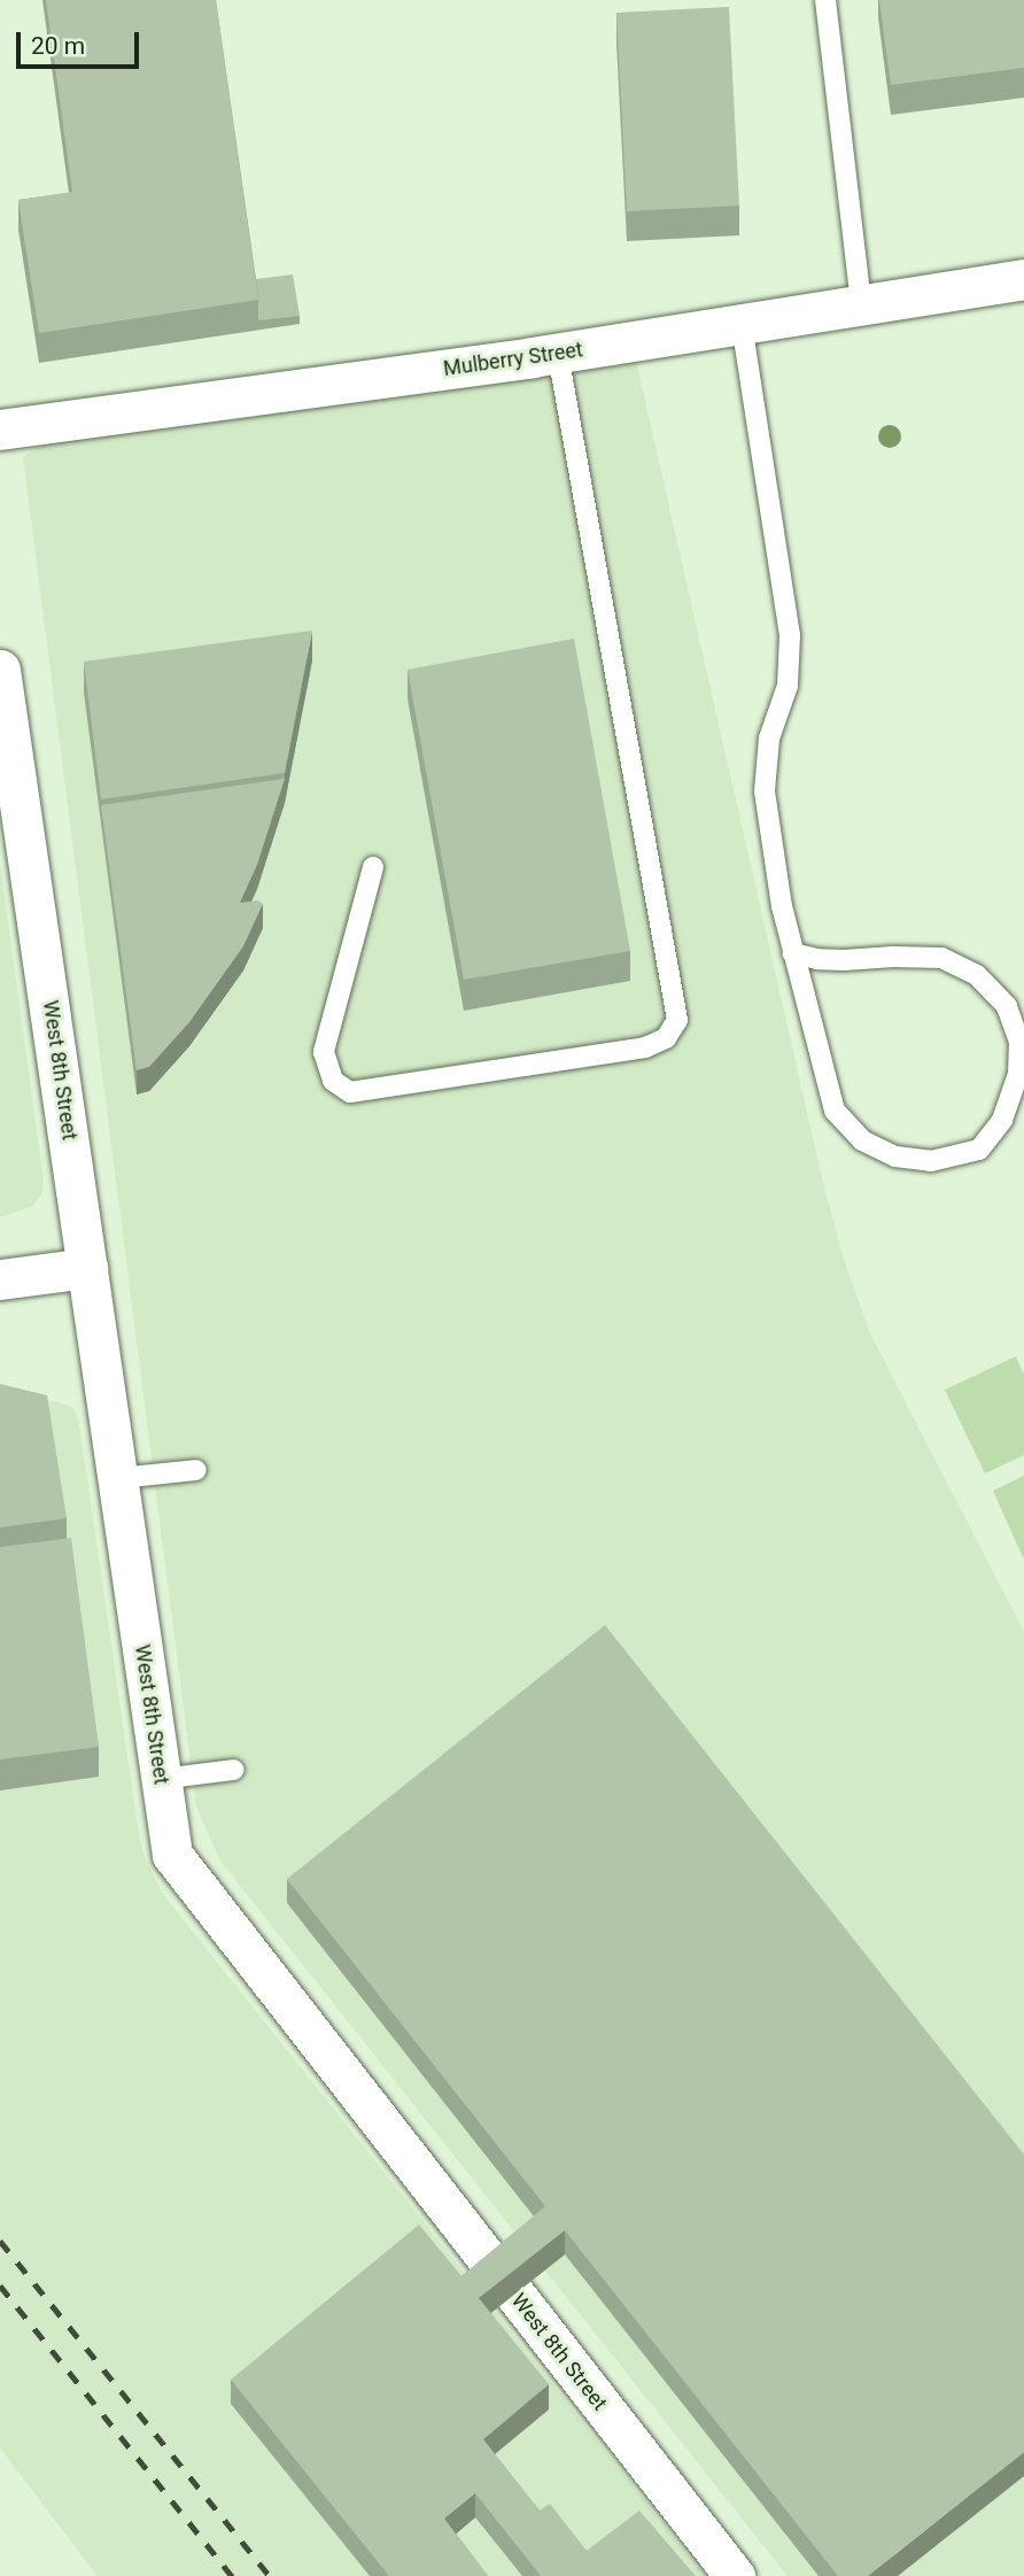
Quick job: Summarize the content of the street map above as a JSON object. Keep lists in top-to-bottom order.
{
  "streets": {
    "street": ["Mulberry Street", "West 8th Street"]
  },
  "scale_bar": "20 m"
}
